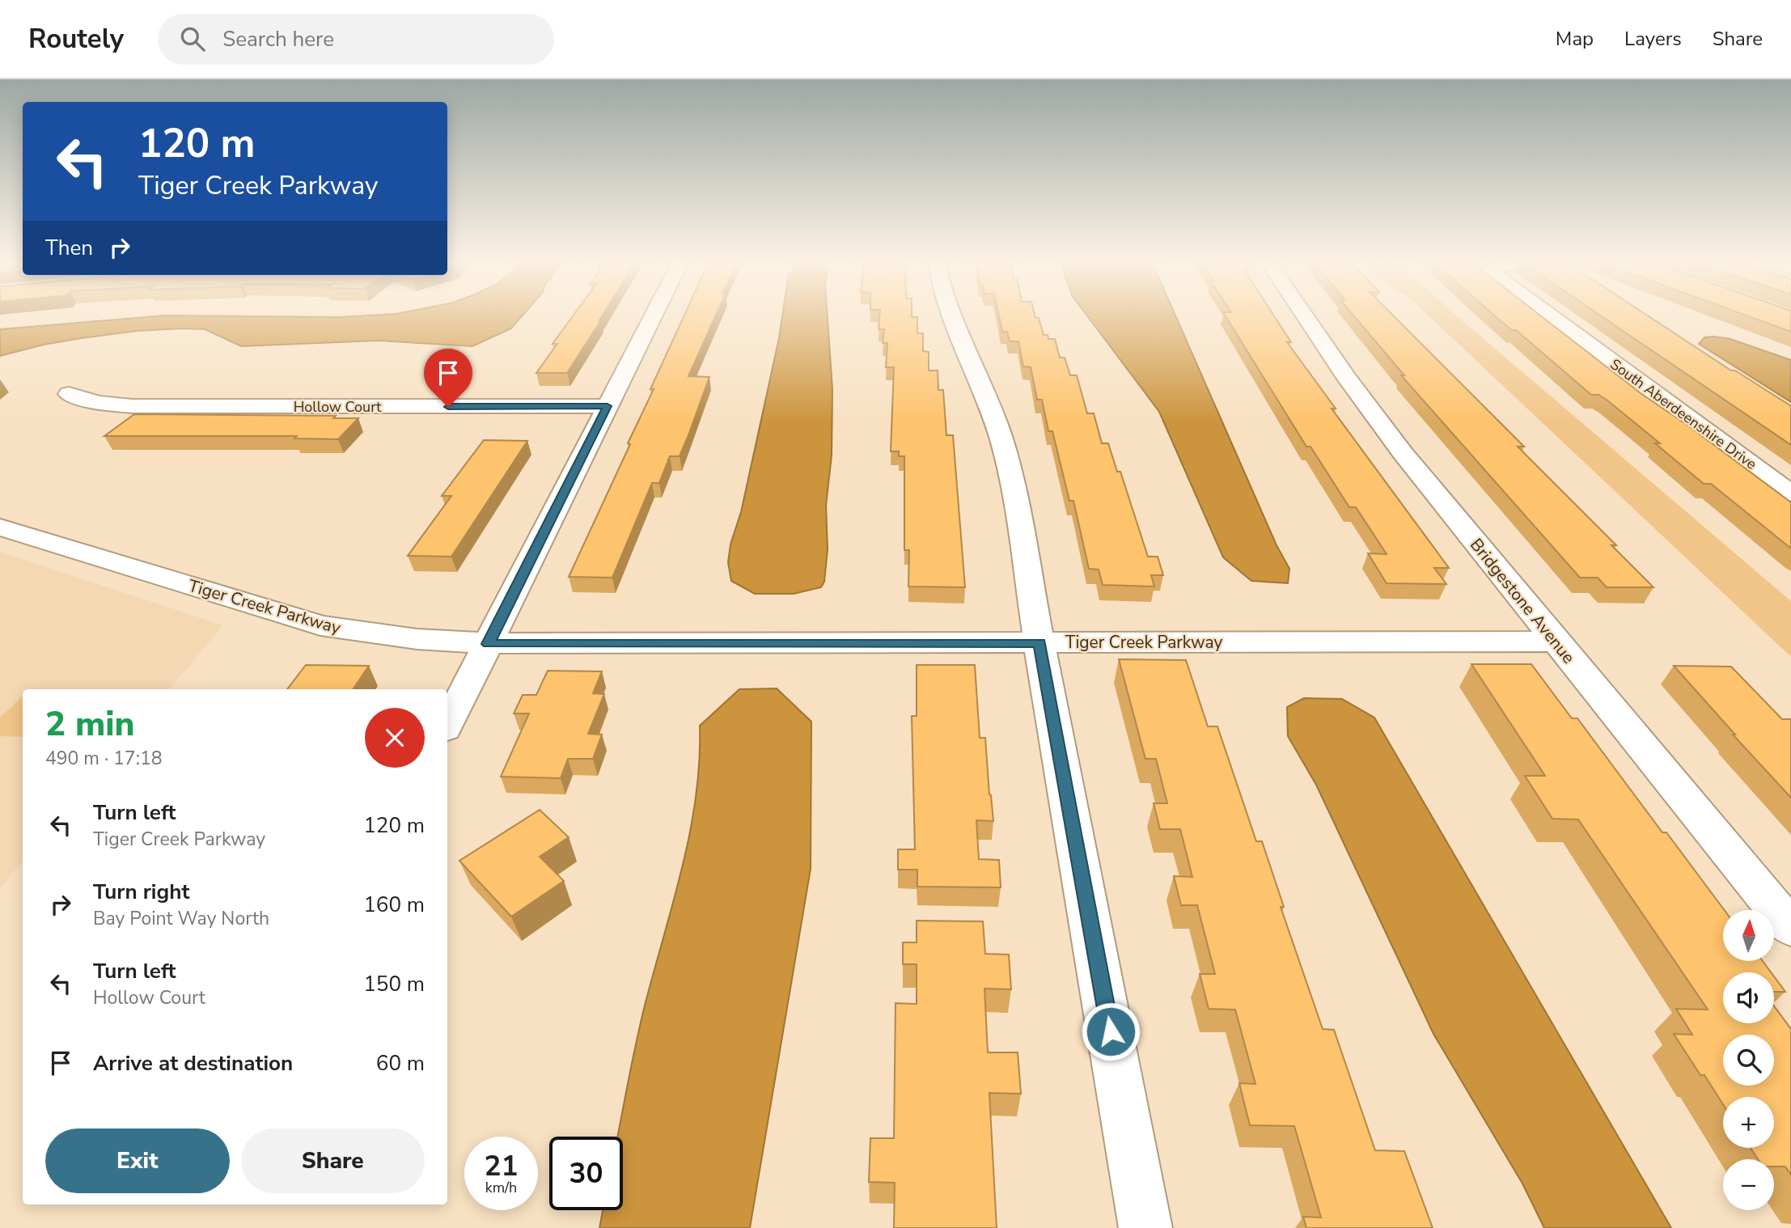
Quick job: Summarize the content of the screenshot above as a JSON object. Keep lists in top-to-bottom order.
{
  "streets": {
    "street": [
      "Hollow Court",
      "South Aberdeenshire Drive",
      "Bridgestone Avenue",
      "Tiger Creek Parkway"
    ]
  },
  "crossings": [
    ["Bridgestone Avenue", "Tiger Creek Parkway"]
  ],
  "north": "top",
  "page": {
    "header": "Routely",
    "search": "Search here",
    "nav": ["Map", "Layers", "Share"],
    "turn": ["120 m", "Tiger Creek Parkway"],
    "then": "Then",
    "heading": ["2 min", "490 m · 17:18"],
    "list": [
      {
        "name": "Turn left",
        "note": "Tiger Creek Parkway",
        "value": "120 m"
      },
      {
        "name": "Turn right",
        "note": "Bay Point Way North",
        "value": "160 m"
      },
      {
        "name": "Turn left",
        "note": "Hollow Court",
        "value": "150 m"
      },
      {
        "name": "Arrive at destination",
        "value": "60 m"
      }
    ],
    "map_buttons": ["+", "−"],
    "buttons": ["Exit", "Share"],
    "speed": "21 km/h",
    "limit": "30"
  }
}
